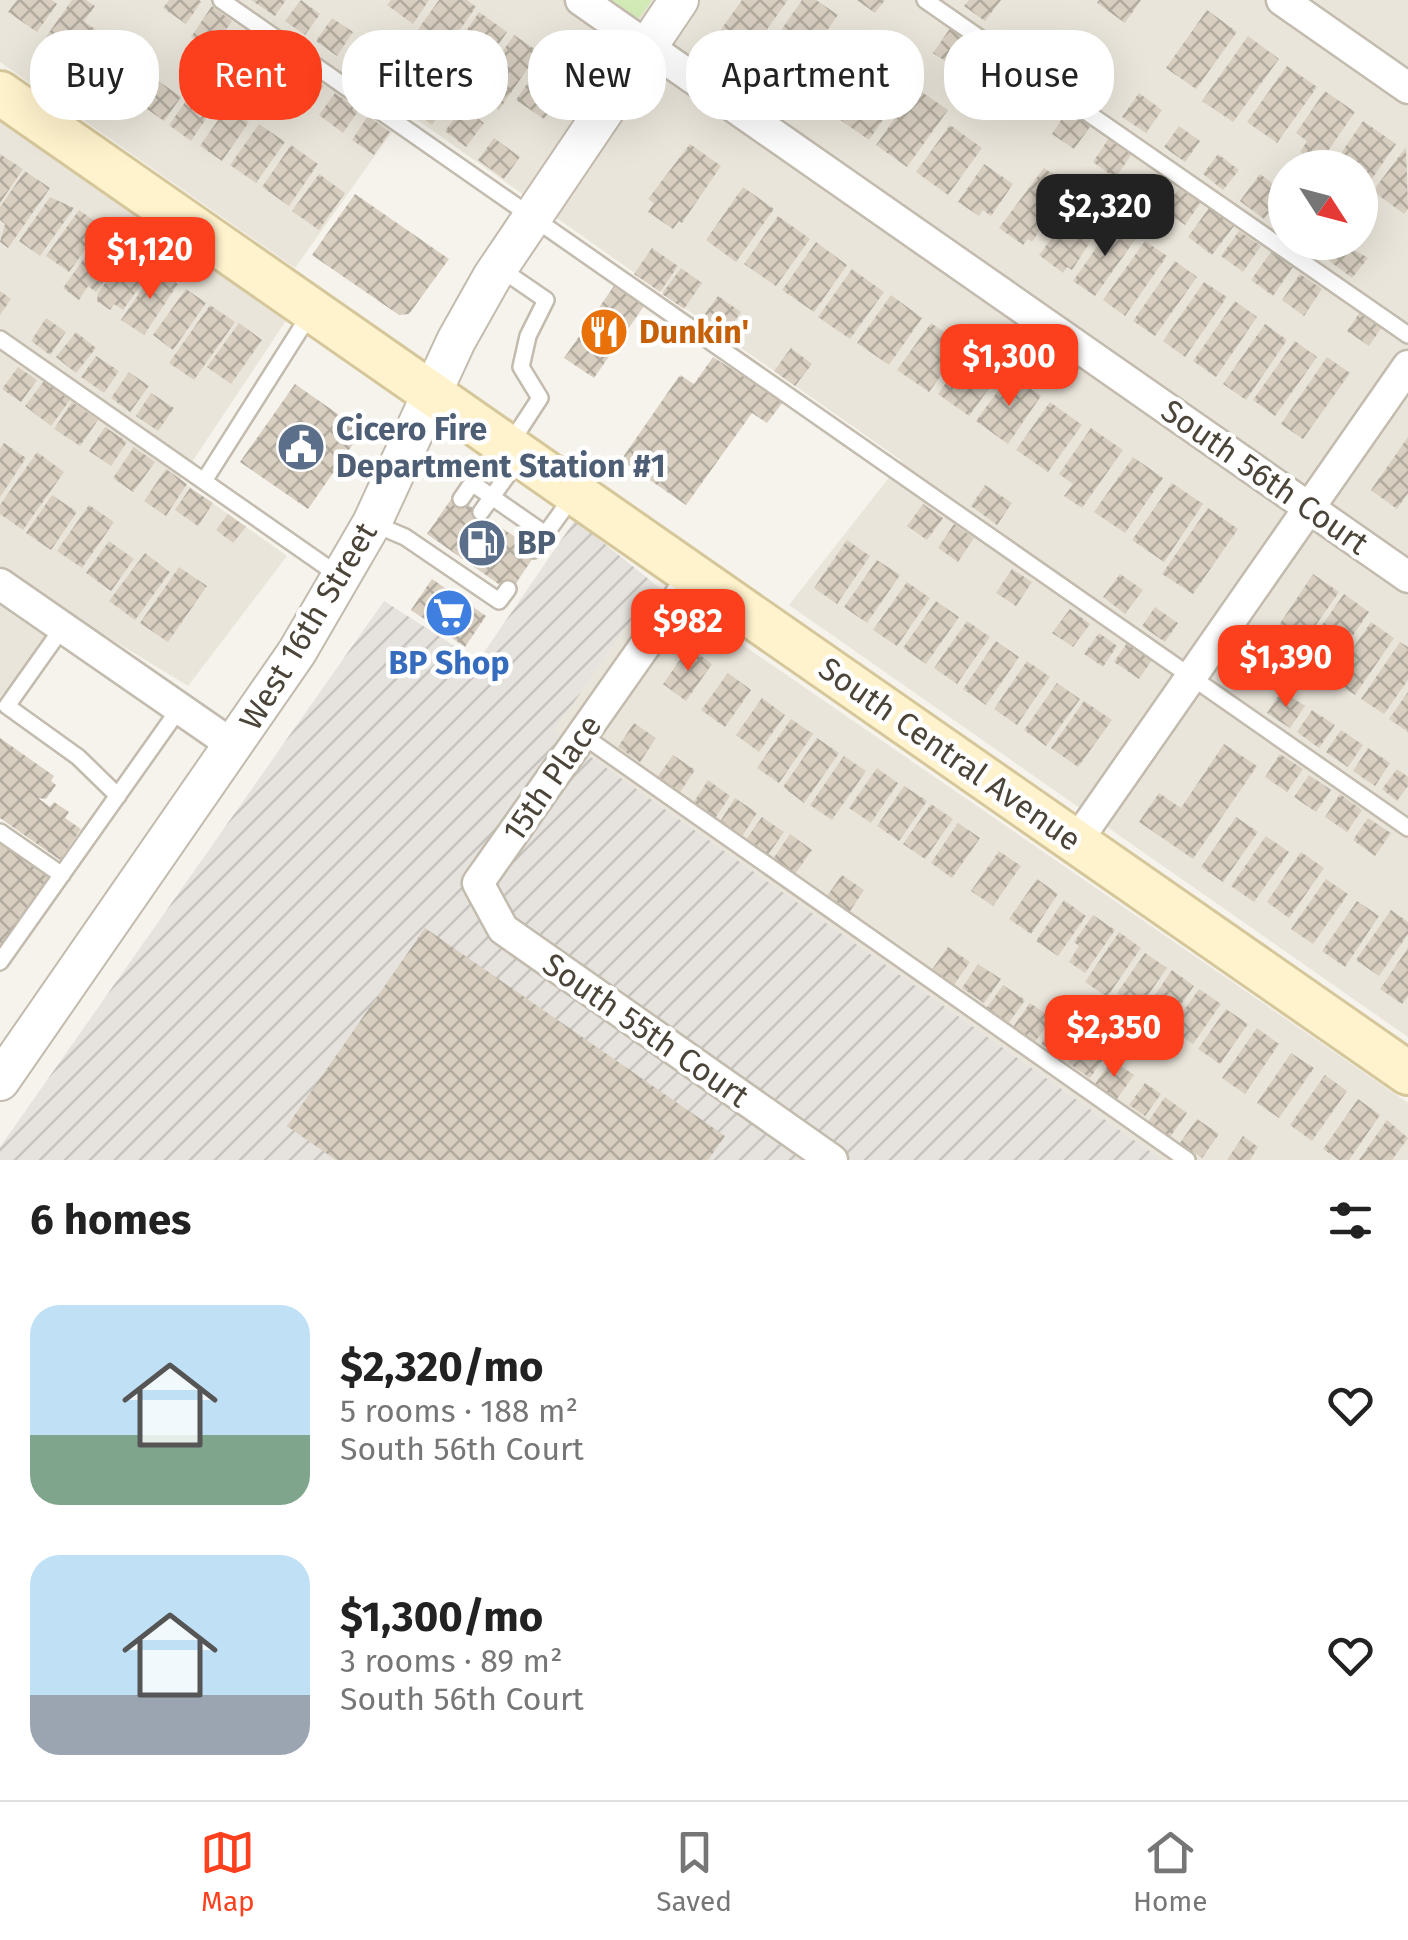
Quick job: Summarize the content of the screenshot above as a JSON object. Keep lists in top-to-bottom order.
{
  "streets": {
    "main road": ["South Central Avenue"],
    "street": [
      "South 56th Court",
      "West 16th Street",
      "15th Place",
      "South 55th Court"
    ]
  },
  "crossings": [
    ["West 16th Street", "South Central Avenue"],
    ["South Central Avenue", "15th Place"],
    ["15th Place", "South 55th Court"]
  ],
  "places": {
    "restaurant": ["Dunkin'"],
    "public building": ["Cicero Fire Department Station #1"],
    "fuel station": ["BP"],
    "supermarket": ["BP Shop"]
  },
  "north": "bottom right",
  "page": {
    "chip": [
      "Buy",
      "Rent",
      "Filters",
      "New",
      "Apartment",
      "House"
    ],
    "price": [
      "$2,320",
      "$1,120",
      "$1,300",
      "$982",
      "$1,390",
      "$2,350"
    ],
    "heading": "6 homes",
    "list": [
      {
        "name": "$2,320/mo",
        "note": "5 rooms · 188 m² · South 56th Court"
      },
      {
        "name": "$1,300/mo",
        "note": "3 rooms · 89 m² · South 56th Court"
      }
    ],
    "tabs": ["Map", "Saved", "Home"]
  }
}
